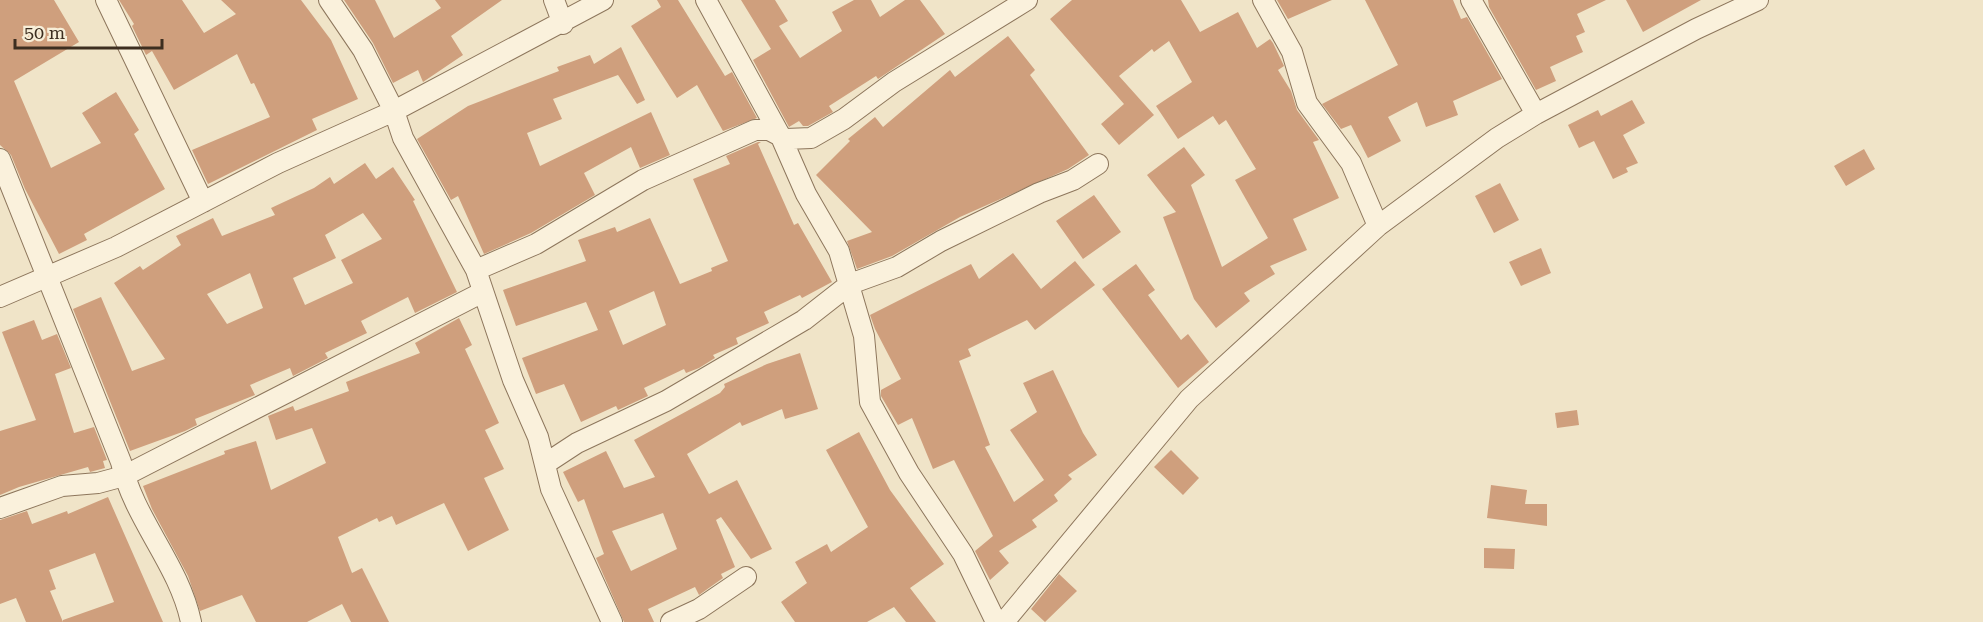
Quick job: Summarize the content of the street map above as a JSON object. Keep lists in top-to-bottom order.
{
  "scale_bar": "50 m"
}
